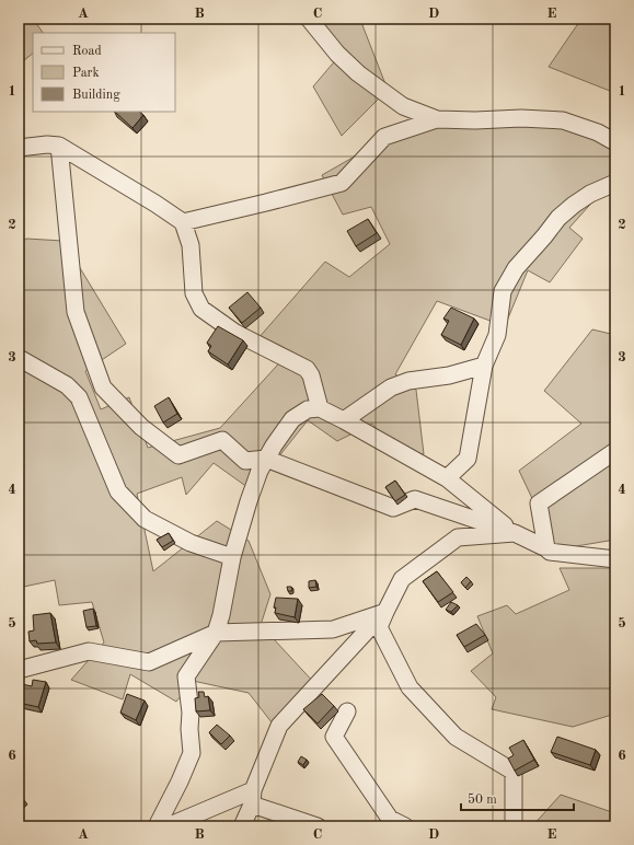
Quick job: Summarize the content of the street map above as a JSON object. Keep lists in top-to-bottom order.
{
  "legend": ["Road", "Park", "Building"],
  "scale_bar": "50 m",
  "grid": {
    "columns": [
      "A",
      "B",
      "C",
      "D",
      "E"
    ],
    "rows": [
      "1",
      "2",
      "3",
      "4",
      "5",
      "6"
    ]
  }
}
